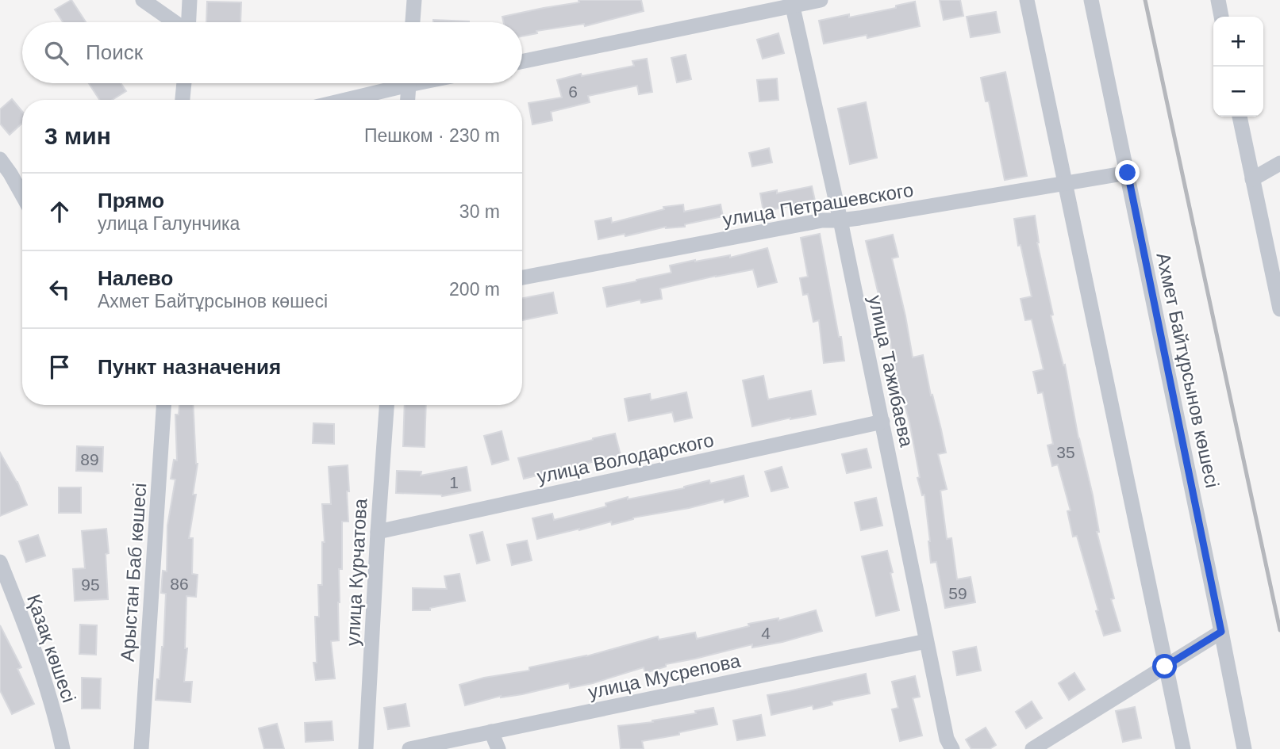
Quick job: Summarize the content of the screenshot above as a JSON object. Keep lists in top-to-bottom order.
{
  "streets": {
    "street": [
      "улица Петрашевского",
      "Ахмет Байтұрсынов көшесі",
      "улица Тажибаева",
      "улица Володарского",
      "Арыстан Баб көшесі",
      "улица Курчатова",
      "Қазақ көшесі",
      "улица Мусрепова"
    ]
  },
  "crossings": [
    ["улица Петрашевского", "Ахмет Байтұрсынов көшесі"],
    ["улица Петрашевского", "улица Тажибаева"],
    ["улица Тажибаева", "улица Володарского"],
    ["улица Тажибаева", "улица Мусрепова"],
    ["улица Володарского", "улица Курчатова"]
  ],
  "house_numbers": [
    "6",
    "35",
    "89",
    "1",
    "86",
    "95",
    "59",
    "4"
  ],
  "page": {
    "map_buttons": ["+", "−"],
    "search": "Поиск",
    "heading": ["3 мин", "Пешком · 230 m"],
    "list": [
      ["Прямо", "улица Галунчика", "30 m"],
      ["Налево", "Ахмет Байтұрсынов көшесі", "200 m"],
      "Пункт назначения"
    ]
  }
}
